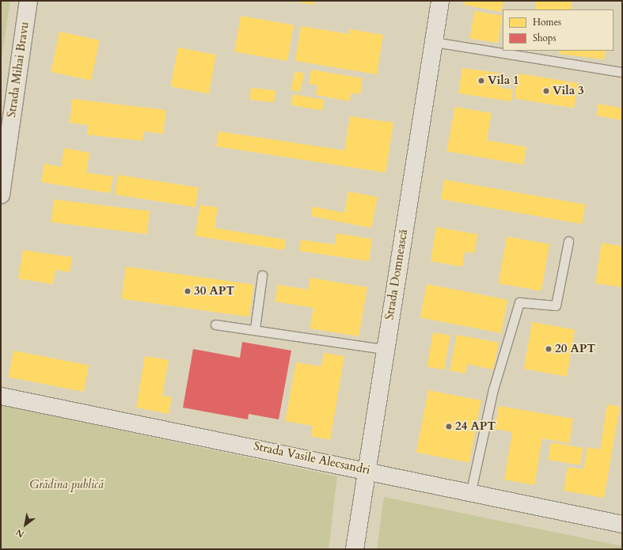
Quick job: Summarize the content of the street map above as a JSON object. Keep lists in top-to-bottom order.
{
  "streets": {
    "main road": ["Strada Mihai Bravu", "Strada Domnească"],
    "street": ["Strada Vasile Alecsandri"]
  },
  "crossings": [
    ["Strada Domnească", "Strada Vasile Alecsandri"]
  ],
  "parks": ["Grădina publică"],
  "places": [
    "Vila 1",
    "Vila 3",
    "30 APT",
    "20 APT",
    "24 APT"
  ],
  "legend": ["Homes", "Shops"],
  "north": "bottom left"
}
